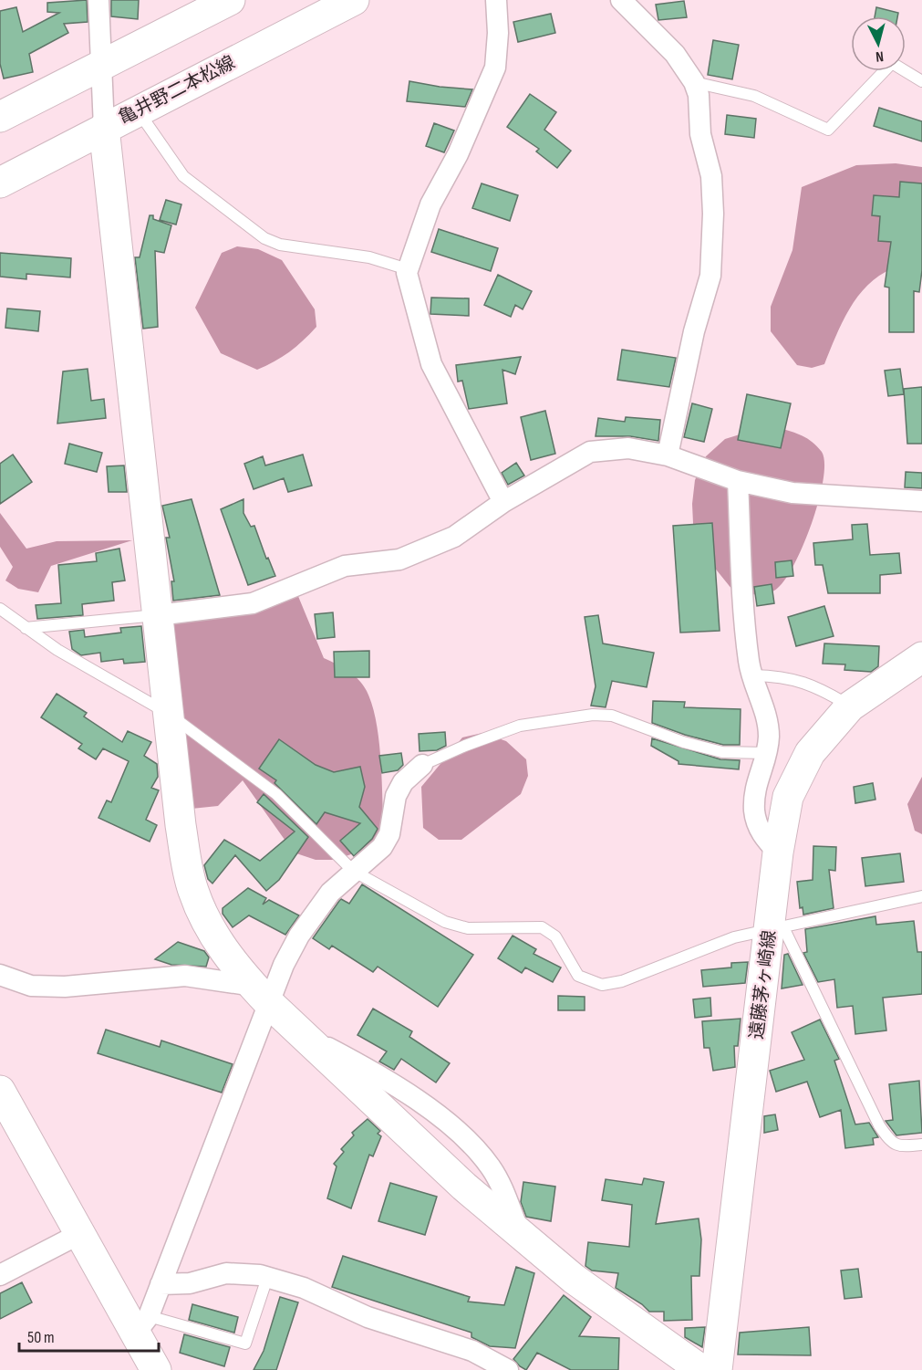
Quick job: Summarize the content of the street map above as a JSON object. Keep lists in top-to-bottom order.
{
  "streets": {
    "street": ["亀井野二本松線", "遠藤茅ヶ崎線"]
  },
  "scale_bar": "50 m",
  "north": "bottom"
}
